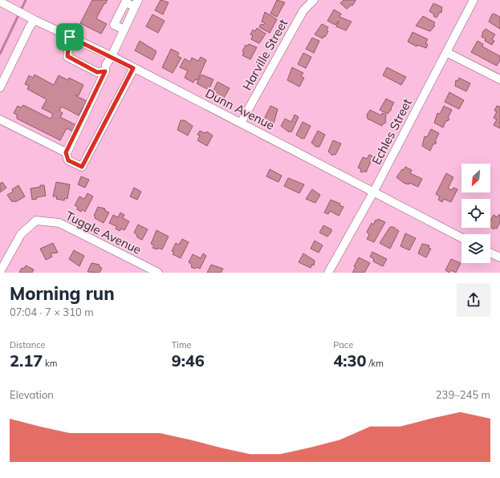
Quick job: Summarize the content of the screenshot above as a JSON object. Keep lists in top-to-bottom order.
{
  "streets": {
    "street": [
      "Harville Street",
      "Dunn Avenue",
      "Echles Street",
      "Tuggle Avenue"
    ]
  },
  "crossings": [
    ["Harville Street", "Dunn Avenue"],
    ["Dunn Avenue", "Echles Street"]
  ],
  "north": "bottom left",
  "page": {
    "heading": ["Morning run", "07:04 · 7 × 310 m"],
    "stats": [
      ["Distance", "2.17 km"],
      ["Time", "9:46"],
      ["Pace", "4:30 /km"]
    ],
    "chart": ["Elevation", "239–245 m"]
  }
}
